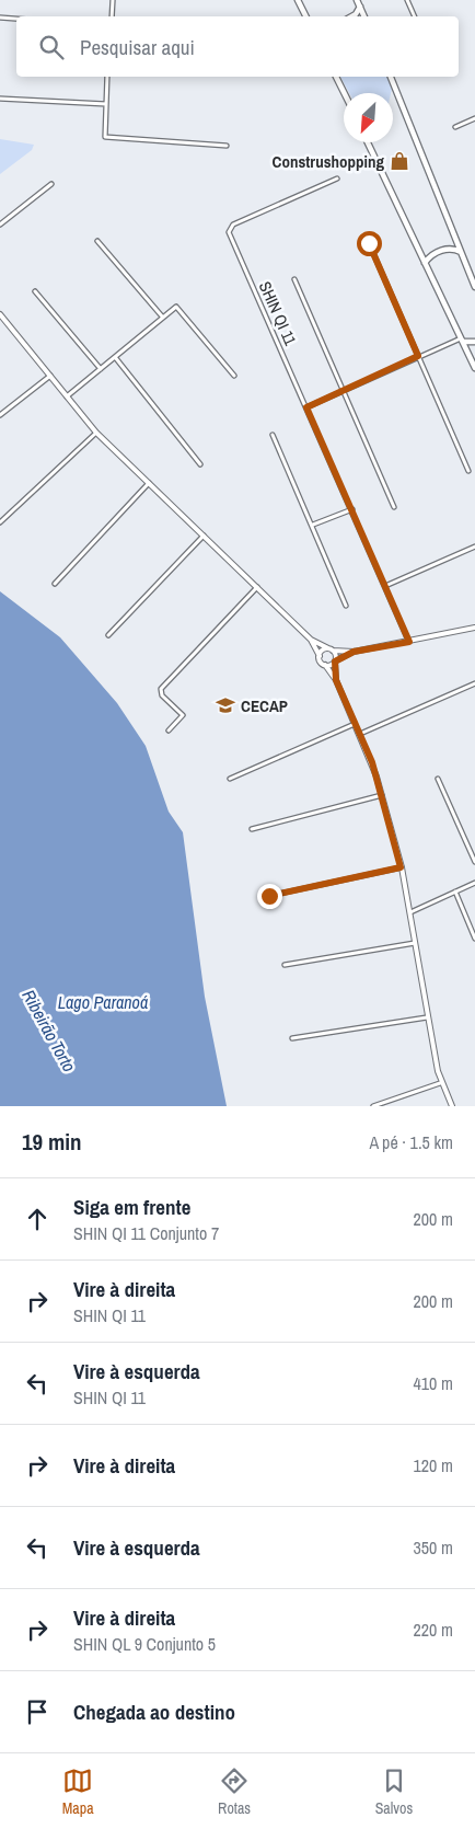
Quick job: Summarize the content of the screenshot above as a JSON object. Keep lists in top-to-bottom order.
{
  "streets": {
    "street": ["SHIN QI 11"]
  },
  "water": ["Lago Paranoá", "Ribeirão Torto"],
  "places": {
    "shop": ["Construshopping"],
    "school or university": ["CECAP"]
  },
  "north": "bottom left",
  "page": {
    "search": "Pesquisar aqui",
    "heading": ["19 min", "A pé · 1.5 km"],
    "list": [
      ["Siga em frente", "SHIN QI 11 Conjunto 7", "200 m"],
      ["Vire à direita", "SHIN QI 11", "200 m"],
      ["Vire à esquerda", "SHIN QI 11", "410 m"],
      ["Vire à direita", "120 m"],
      ["Vire à esquerda", "350 m"],
      ["Vire à direita", "SHIN QL 9 Conjunto 5", "220 m"],
      "Chegada ao destino"
    ],
    "nav": ["Mapa", "Rotas", "Salvos"]
  }
}
